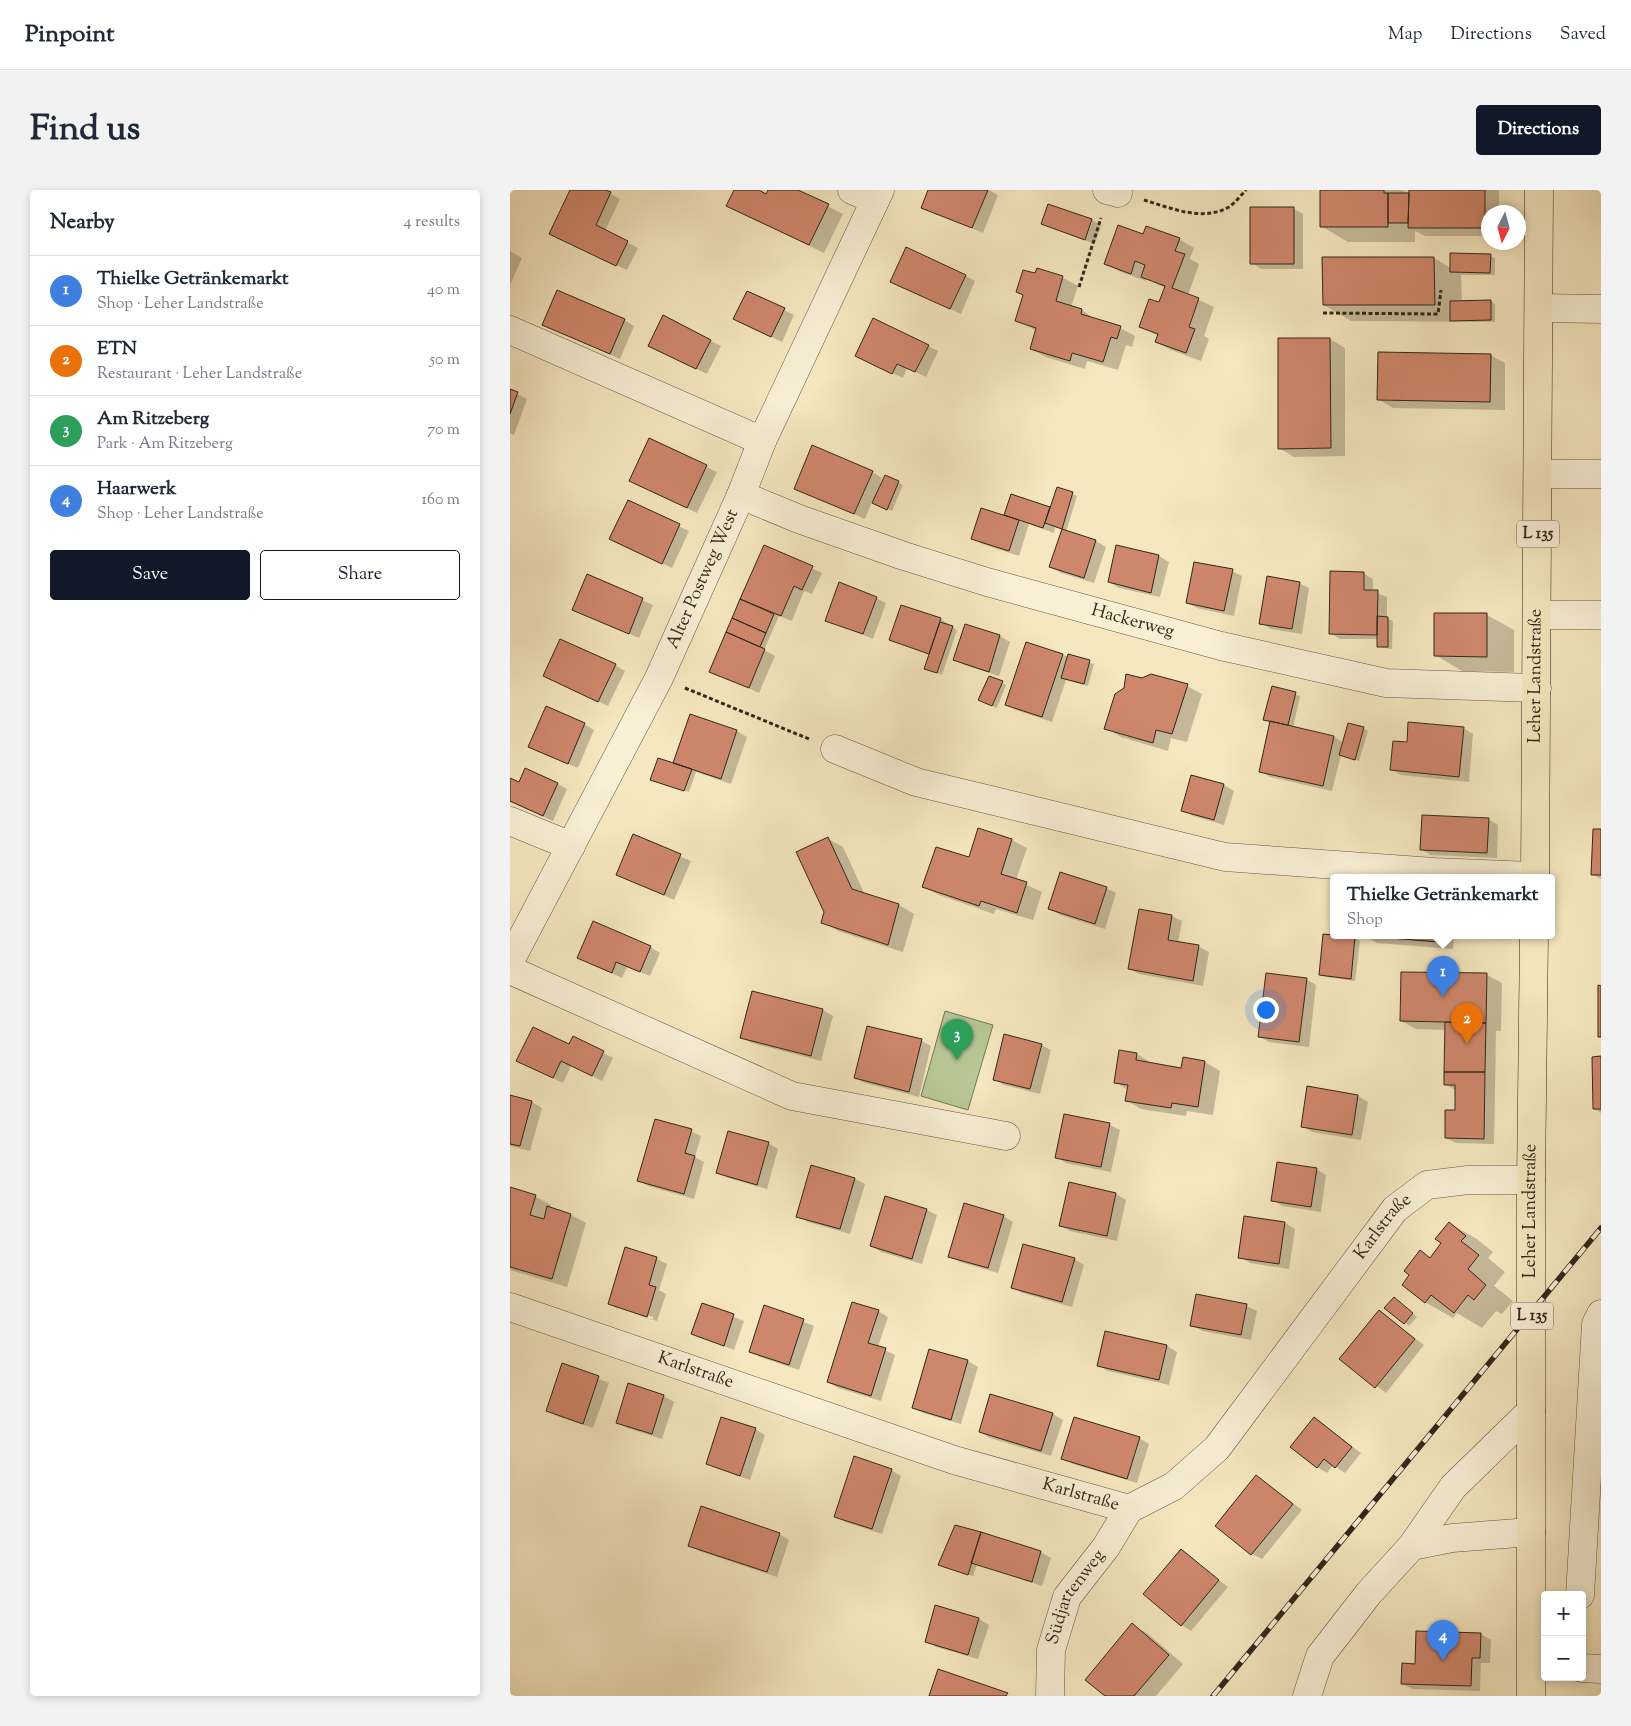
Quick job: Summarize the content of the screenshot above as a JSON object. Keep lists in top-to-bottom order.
{
  "streets": {
    "main road": ["L 135", "Leher Landstraße"],
    "street": [
      "Alter Postweg West",
      "Hackerweg",
      "Karlstraße",
      "Südjartenweg"
    ]
  },
  "crossings": [
    ["Alter Postweg West", "Hackerweg"],
    ["Hackerweg", "Leher Landstraße"],
    ["Leher Landstraße", "Karlstraße"],
    ["Karlstraße", "Südjartenweg"]
  ],
  "north": "bottom",
  "page": {
    "header": "Pinpoint",
    "nav": ["Map", "Directions", "Saved"],
    "title": "Find us",
    "buttons": [
      "Directions",
      ["Save", "Share"]
    ],
    "heading": ["Nearby", "4 results"],
    "list": [
      {
        "mark": "1",
        "name": "Thielke Getränkemarkt",
        "note": "Shop · Leher Landstraße",
        "value": "40 m"
      },
      {
        "mark": "2",
        "name": "ETN",
        "note": "Restaurant · Leher Landstraße",
        "value": "50 m"
      },
      {
        "mark": "3",
        "name": "Am Ritzeberg",
        "note": "Park · Am Ritzeberg",
        "value": "70 m"
      },
      {
        "mark": "4",
        "name": "Haarwerk",
        "note": "Shop · Leher Landstraße",
        "value": "160 m"
      }
    ],
    "popup": ["Thielke Getränkemarkt", "Shop"],
    "pins": [
      "1",
      "2",
      "3",
      "4"
    ],
    "map_buttons": ["+", "−"]
  }
}
